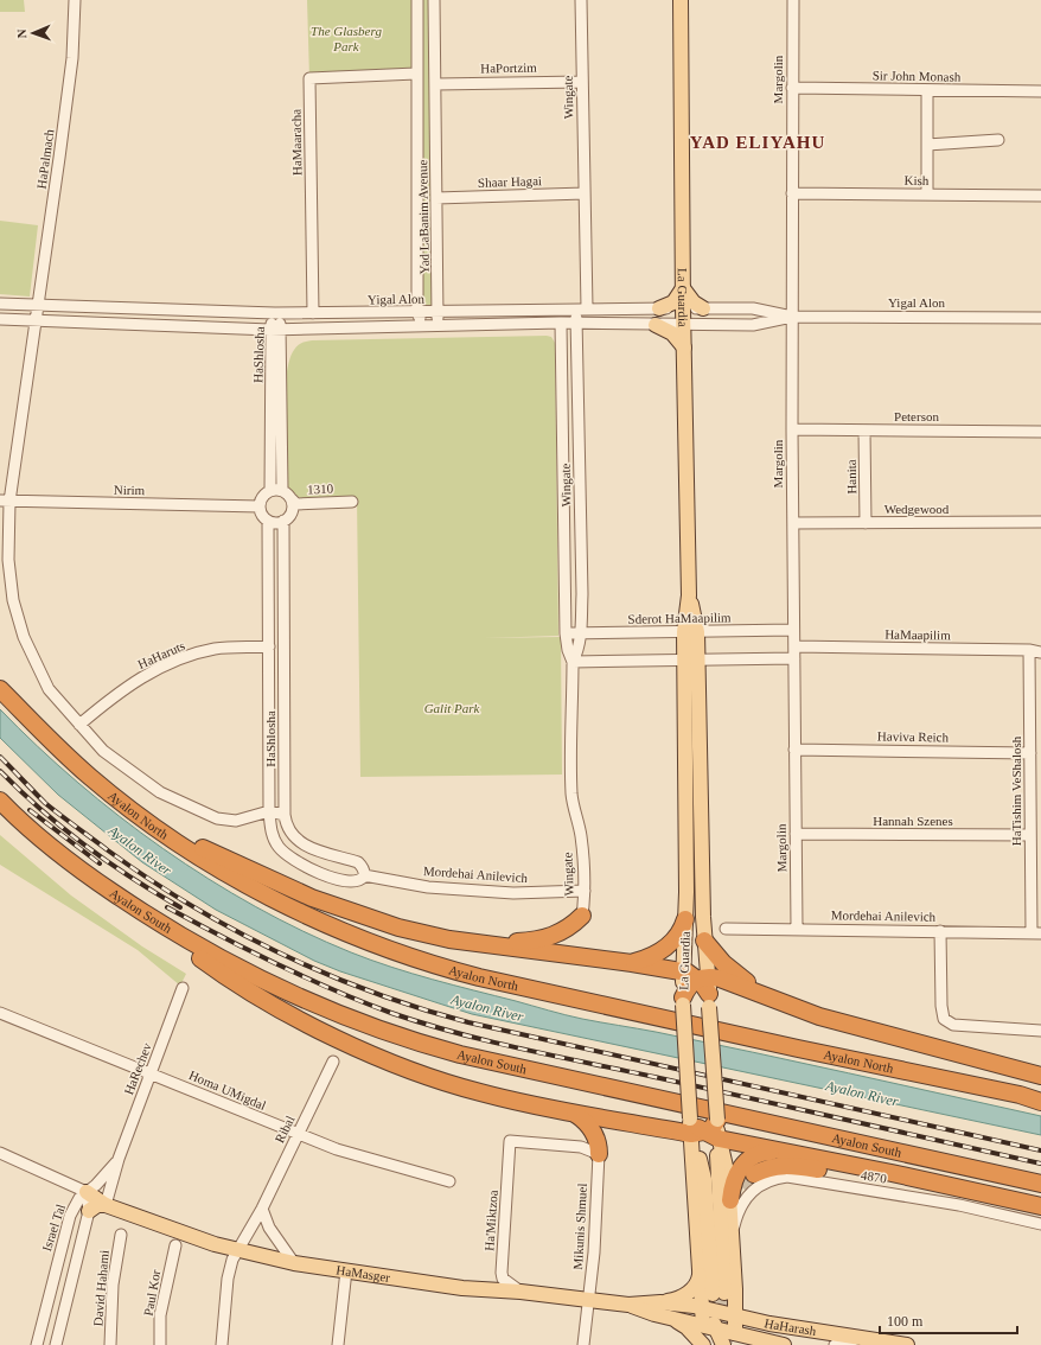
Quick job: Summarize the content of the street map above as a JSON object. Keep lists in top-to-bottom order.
{
  "streets": {
    "highway": ["Ayalon North", "Ayalon South"],
    "main road": ["La Guardia", "HaMasger", "HaHarash"],
    "street": [
      "HaPortzim",
      "Sir John Monash",
      "Margolin",
      "Wingate",
      "HaMaaracha",
      "HaPalmach",
      "Kish",
      "Shaar Hagai",
      "Yad LaBanim Avenue",
      "Yigal Alon",
      "HaShlosha",
      "Peterson",
      "Hanita",
      "1310",
      "Nirim",
      "Wedgewood",
      "Sderot HaMaapilim",
      "HaMaapilim",
      "HaHaruts",
      "Haviva Reich",
      "HaTishim VeShalosh",
      "Hannah Szenes",
      "Mordehai Anilevich",
      "HaRechev",
      "Homa UMigdal",
      "Ribal",
      "4870",
      "Ha'Miktzoa",
      "Mikunis Shmuel",
      "Israel Tal",
      "David Hahami",
      "Paul Kor"
    ]
  },
  "crossings": [
    ["HaPortzim", "Wingate"],
    ["HaPortzim", "Yad LaBanim Avenue"],
    ["Sir John Monash", "Margolin"],
    ["Margolin", "Kish"],
    ["Margolin", "Yigal Alon"],
    ["Margolin", "Peterson"],
    ["Margolin", "Wedgewood"],
    ["Margolin", "Sderot HaMaapilim"],
    ["Margolin", "HaMaapilim"],
    ["Margolin", "Haviva Reich"],
    ["Margolin", "Hannah Szenes"],
    ["Margolin", "Mordehai Anilevich"],
    ["Wingate", "Shaar Hagai"],
    ["Wingate", "Yigal Alon"],
    ["Wingate", "Sderot HaMaapilim"],
    ["Wingate", "Mordehai Anilevich"],
    ["HaMaaracha", "Yad LaBanim Avenue"],
    ["HaMaaracha", "Yigal Alon"],
    ["HaPalmach", "Yigal Alon"],
    ["Shaar Hagai", "Yad LaBanim Avenue"],
    ["Yad LaBanim Avenue", "Yigal Alon"],
    ["La Guardia", "Yigal Alon"],
    ["La Guardia", "Sderot HaMaapilim"],
    ["La Guardia", "4870"],
    ["La Guardia", "HaMasger"],
    ["La Guardia", "HaHarash"],
    ["Yigal Alon", "HaShlosha"],
    ["HaShlosha", "1310"],
    ["HaShlosha", "Nirim"],
    ["HaShlosha", "HaHaruts"],
    ["HaShlosha", "Mordehai Anilevich"],
    ["Peterson", "Hanita"],
    ["Hanita", "Wedgewood"],
    ["1310", "Nirim"],
    ["HaMaapilim", "HaTishim VeShalosh"],
    ["Haviva Reich", "HaTishim VeShalosh"],
    ["HaTishim VeShalosh", "Hannah Szenes"],
    ["HaTishim VeShalosh", "Mordehai Anilevich"],
    ["HaRechev", "Homa UMigdal"],
    ["HaRechev", "Israel Tal"],
    ["HaRechev", "HaMasger"],
    ["Homa UMigdal", "Ribal"],
    ["Ribal", "HaMasger"],
    ["Ha'Miktzoa", "Mikunis Shmuel"],
    ["Ha'Miktzoa", "HaMasger"],
    ["Mikunis Shmuel", "HaMasger"],
    ["Israel Tal", "HaMasger"],
    ["HaMasger", "HaHarash"]
  ],
  "districts": ["YAD ELIYAHU"],
  "water": ["Ayalon River"],
  "parks": ["The Glasberg Park", "Galit Park"],
  "scale_bar": "100 m",
  "north": "left"
}
